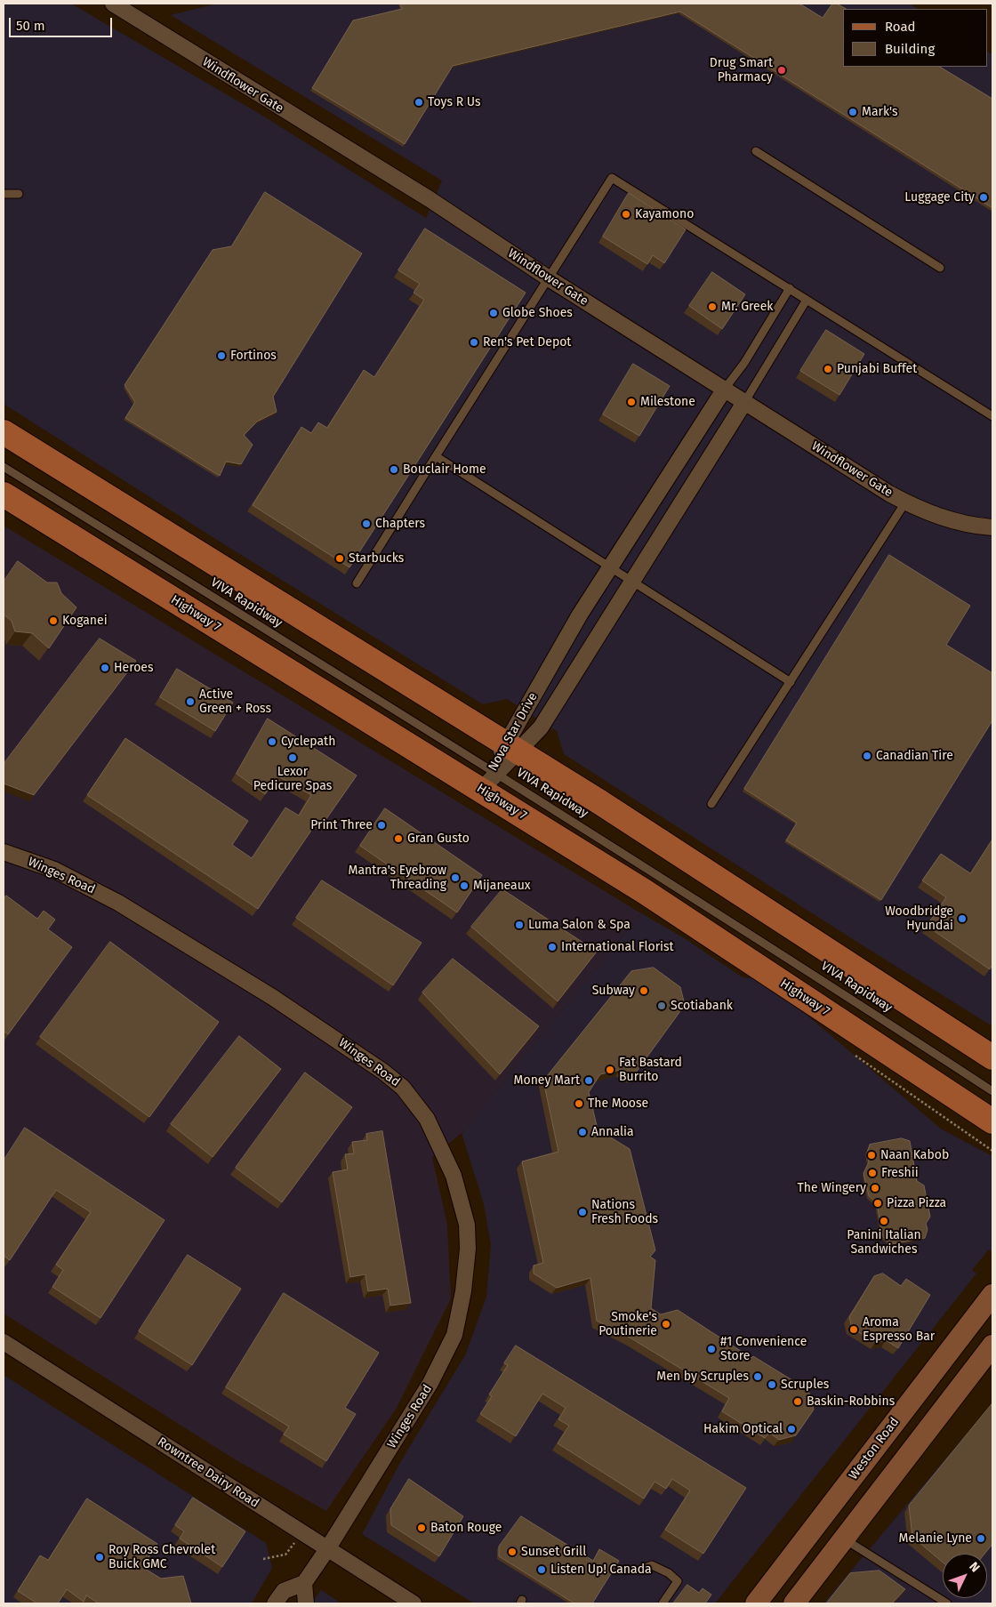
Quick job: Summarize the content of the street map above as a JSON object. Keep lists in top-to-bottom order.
{
  "streets": {
    "main road": ["Highway 7", "Weston Road"],
    "street": [
      "Windflower Gate",
      "Nova Star Drive",
      "Winges Road",
      "Rowntree Dairy Road"
    ],
    "lane": ["VIVA Rapidway"]
  },
  "crossings": [
    ["Windflower Gate", "Nova Star Drive"],
    ["VIVA Rapidway", "Highway 7"],
    ["VIVA Rapidway", "Nova Star Drive"],
    ["Highway 7", "Nova Star Drive"],
    ["Winges Road", "Rowntree Dairy Road"]
  ],
  "places": [
    "Drug Smart Pharmacy",
    "Toys R Us",
    "Mark's",
    "Luggage City",
    "Kayamono",
    "Mr. Greek",
    "Globe Shoes",
    "Ren's Pet Depot",
    "Fortinos",
    "Punjabi Buffet",
    "Milestone",
    "Bouclair Home",
    "Chapters",
    "Starbucks",
    "Koganei",
    "Heroes",
    "Active Green + Ross",
    "Cyclepath",
    "Canadian Tire",
    "Lexor Pedicure Spas",
    "Print Three",
    "Gran Gusto",
    "Mantra's Eyebrow Threading",
    "Mijaneaux",
    "Woodbridge Hyundai",
    "Luma Salon & Spa",
    "International Florist",
    "Subway",
    "Scotiabank",
    "Fat Bastard Burrito",
    "Money Mart",
    "The Moose",
    "Annalia",
    "Naan Kabob",
    "Freshii",
    "The Wingery",
    "Pizza Pizza",
    "Nations Fresh Foods",
    "Panini Italian Sandwiches",
    "Smoke's Poutinerie",
    "Aroma Espresso Bar",
    "#1 Convenience Store",
    "Men by Scruples",
    "Scruples",
    "Baskin-Robbins",
    "Hakim Optical",
    "Baton Rouge",
    "Melanie Lyne",
    "Sunset Grill",
    "Roy Ross Chevrolet Buick GMC",
    "Listen Up! Canada"
  ],
  "legend": ["Road", "Building"],
  "scale_bar": "50 m",
  "north": "top right"
}
